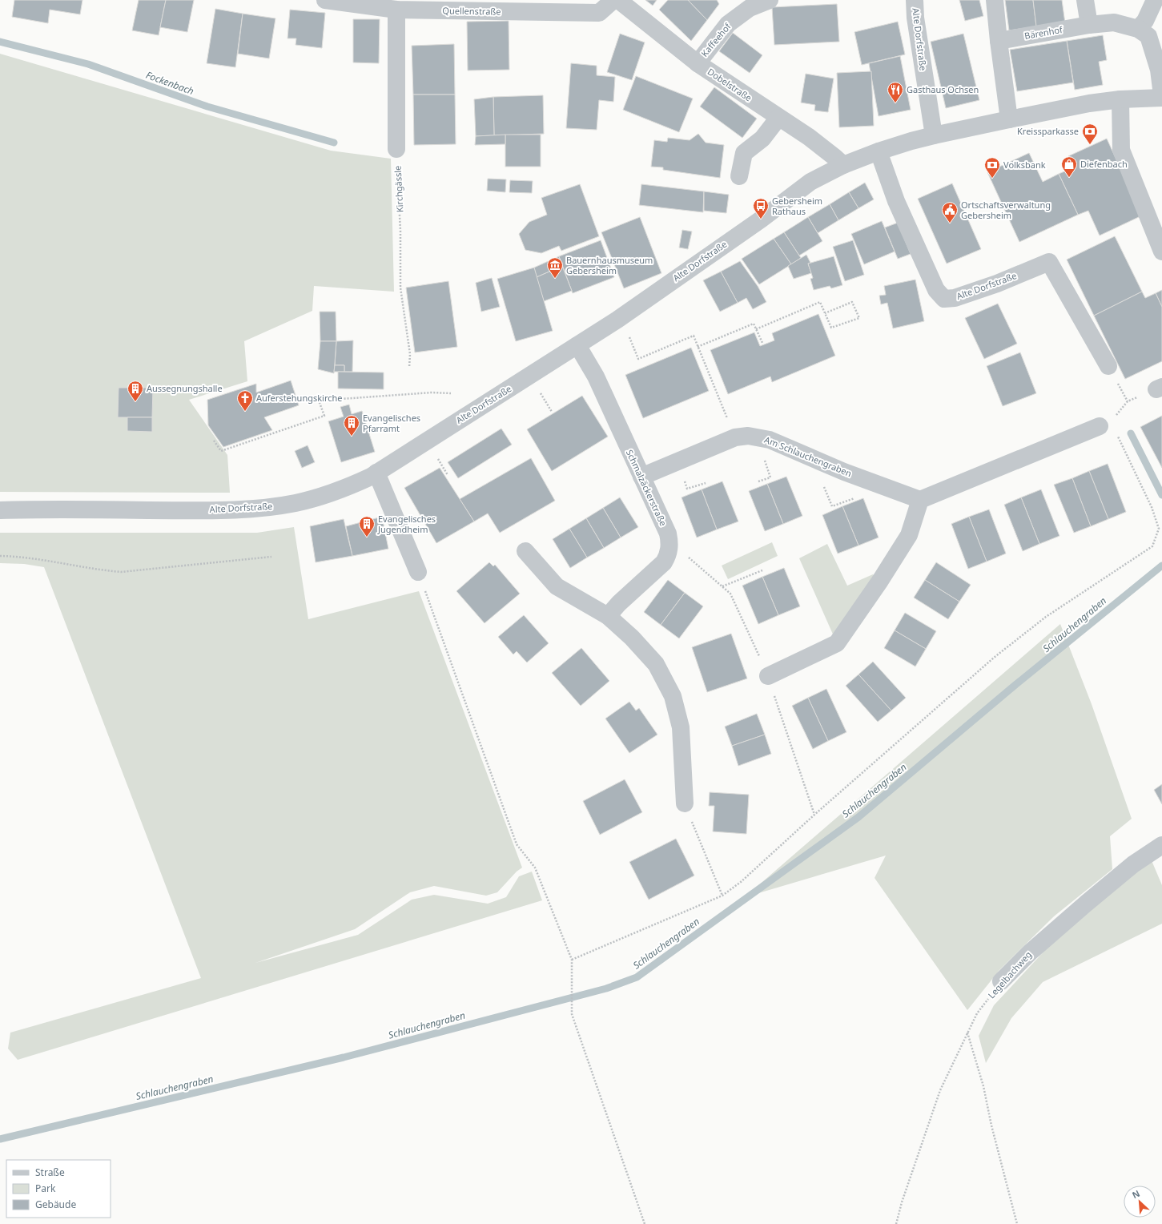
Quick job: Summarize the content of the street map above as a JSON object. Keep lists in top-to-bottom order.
{
  "streets": {
    "street": [
      "Quellenstraße",
      "Bärenhof",
      "Alte Dorfstraße",
      "Kaffeehof",
      "Dobelstraße",
      "Am Schlauchengraben",
      "Schmalzäckerstraße",
      "Legelbachweg"
    ],
    "path": ["Kirchgässle"]
  },
  "crossings": [
    ["Alte Dorfstraße", "Dobelstraße"],
    ["Alte Dorfstraße", "Schmalzäckerstraße"],
    ["Kaffeehof", "Dobelstraße"],
    ["Am Schlauchengraben", "Schmalzäckerstraße"]
  ],
  "water": ["Fockenbach", "Schlauchengraben"],
  "places": {
    "restaurant": ["Gasthaus Ochsen"],
    "bank": ["Kreissparkasse", "Volksbank"],
    "shop": ["Diefenbach"],
    "bus stop": ["Gebersheim Rathaus"],
    "public building": ["Ortschaftsverwaltung Gebersheim"],
    "museum": ["Bauernhausmuseum Gebersheim"],
    "building": ["Aussegnungshalle", "Evangelisches Pfarramt", "Evangelisches Jugendheim"],
    "church": ["Auferstehungskirche"]
  },
  "legend": ["Straße", "Park", "Gebäude"],
  "north": "top left"
}
